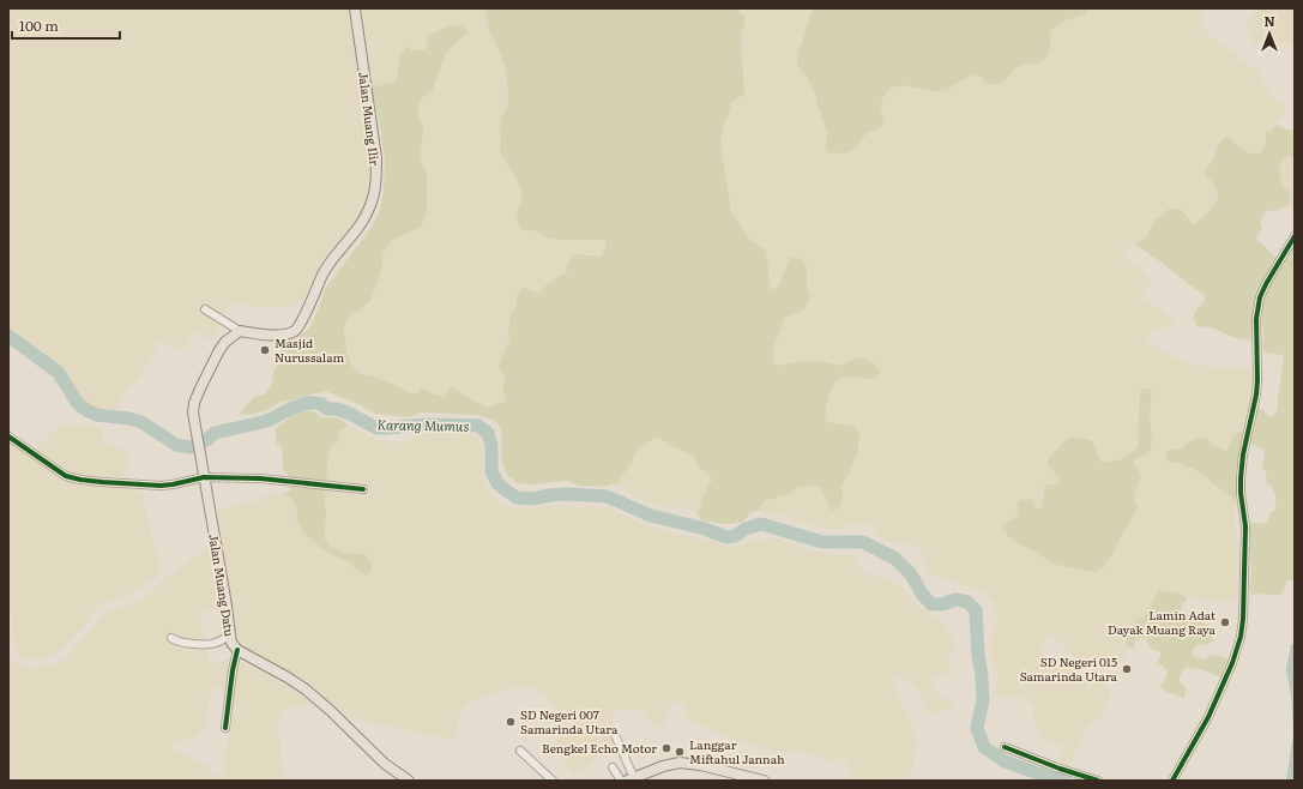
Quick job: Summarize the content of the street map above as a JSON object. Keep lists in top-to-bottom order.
{
  "streets": {
    "main road": ["Jalan Muang Ilir", "Jalan Muang Datu"]
  },
  "crossings": [
    ["Jalan Muang Ilir", "Jalan Muang Datu"]
  ],
  "water": ["Karang Mumus"],
  "places": [
    "Masjid Nurussalam",
    "Lamin Adat Dayak Muang Raya",
    "SD Negeri 015 Samarinda Utara",
    "SD Negeri 007 Samarinda Utara",
    "Bengkel Echo Motor",
    "Langgar Miftahul Jannah"
  ],
  "scale_bar": "100 m",
  "north": "top"
}
